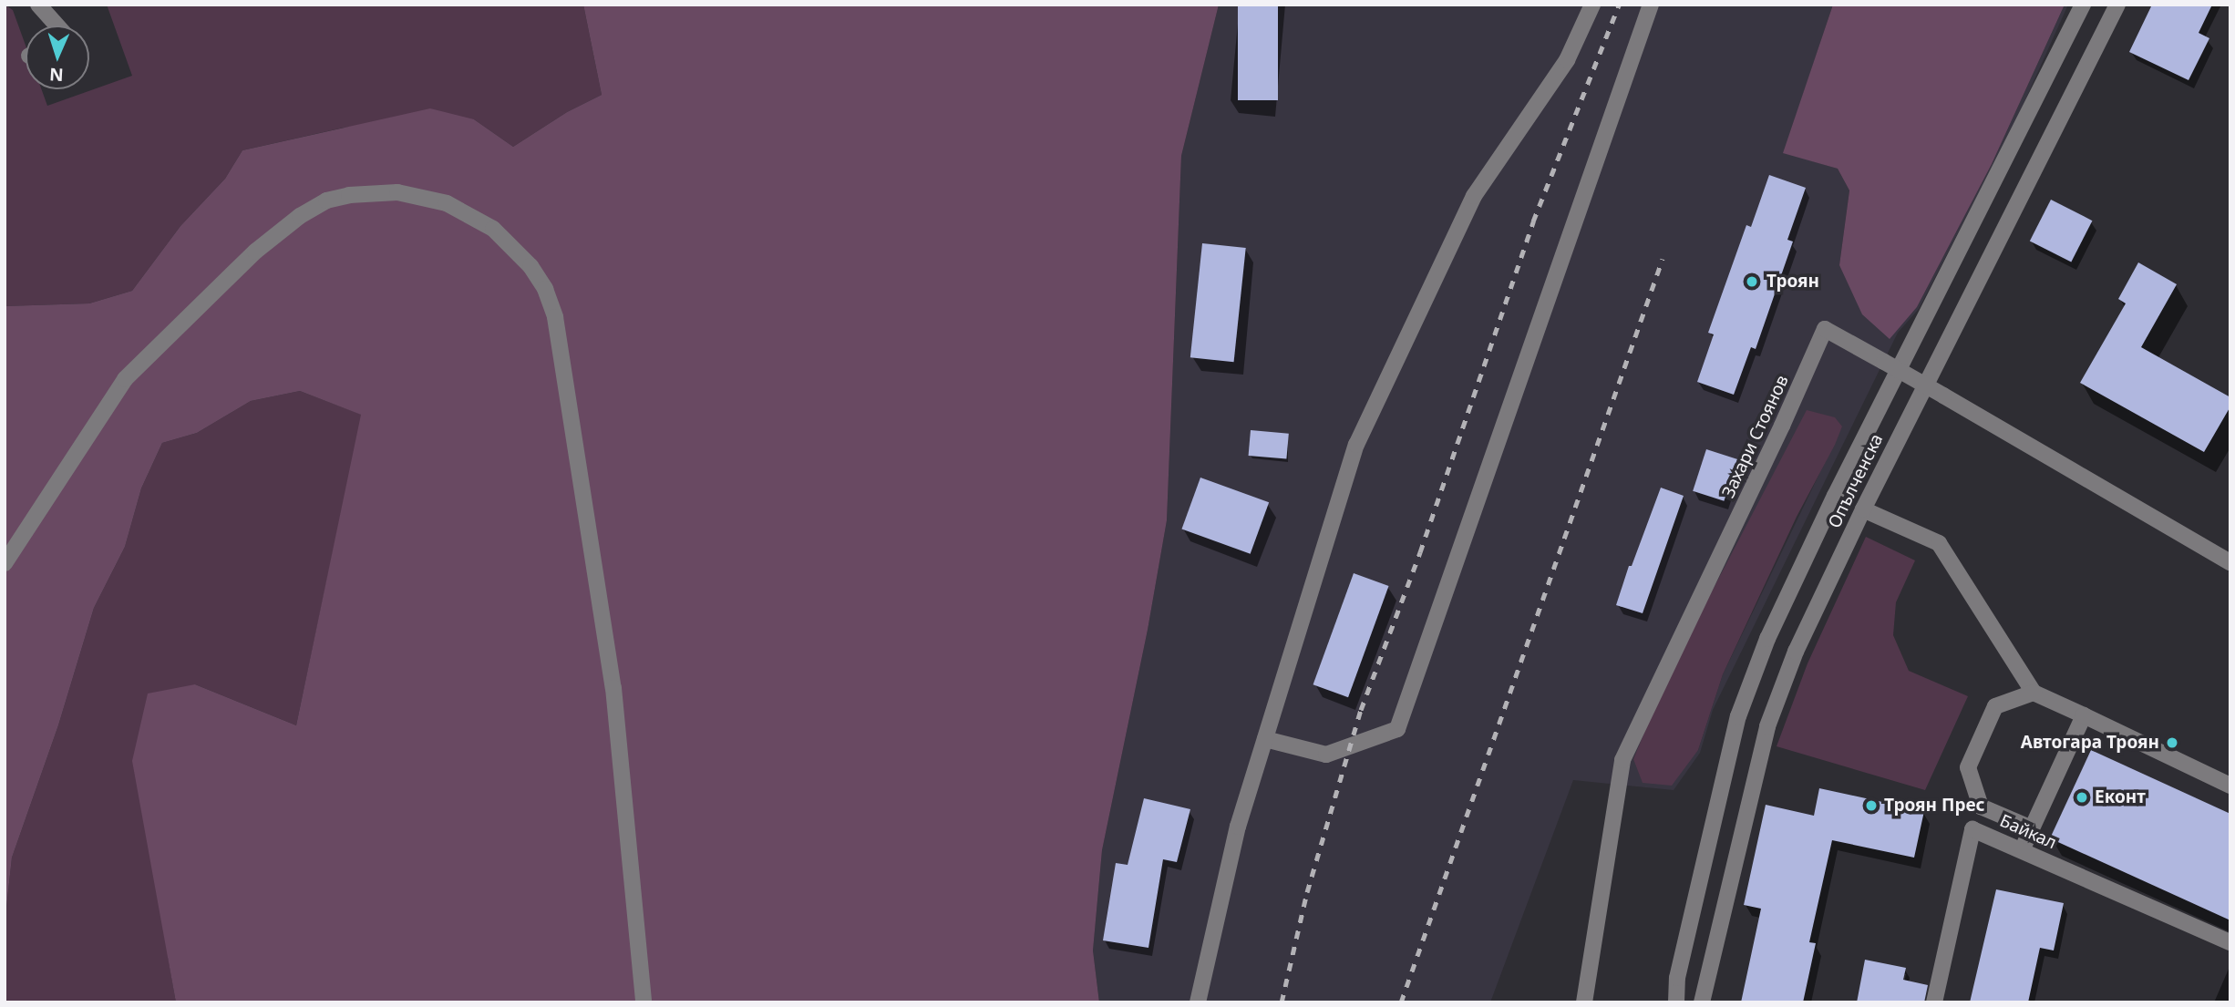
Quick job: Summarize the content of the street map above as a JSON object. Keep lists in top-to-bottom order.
{
  "streets": {
    "street": ["Захари Стоянов", "Опълченска", "Байкал"]
  },
  "places": [
    "Троян",
    "Автогара Троян",
    "Еконт",
    "Троян Прес"
  ],
  "north": "bottom"
}
